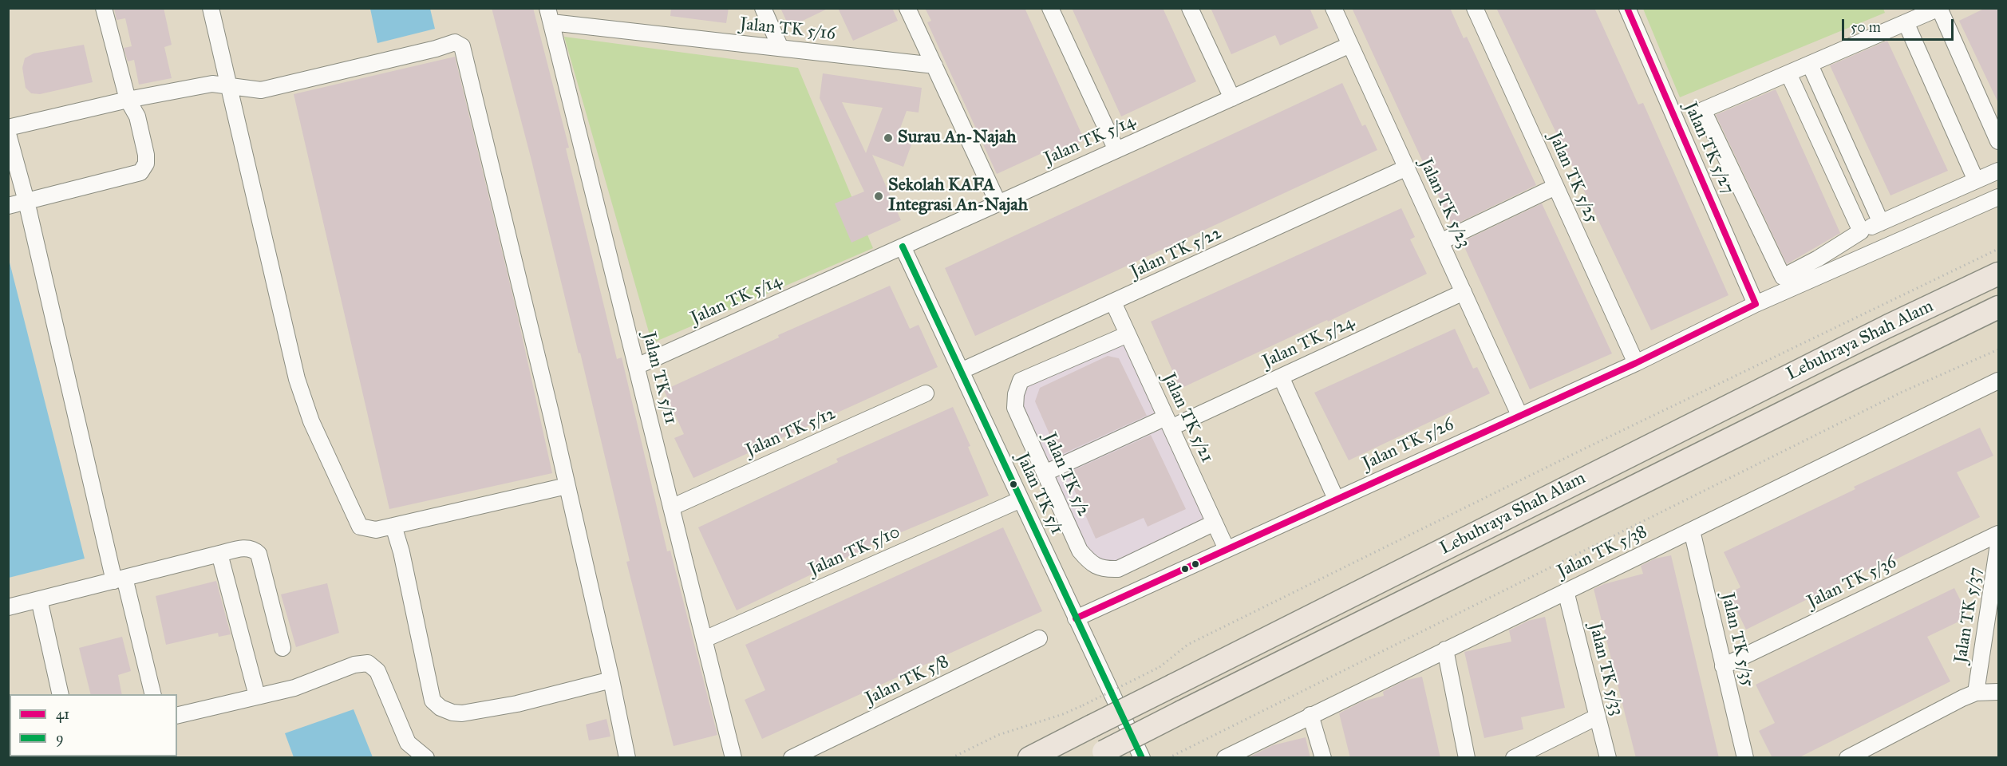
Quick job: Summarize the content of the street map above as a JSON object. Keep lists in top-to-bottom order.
{
  "streets": {
    "highway": ["Lebuhraya Shah Alam"],
    "street": [
      "Jalan TK 5/16",
      "Jalan TK 5/14",
      "Jalan TK 5/27",
      "Jalan TK 5/25",
      "Jalan TK 5/23",
      "Jalan TK 5/22",
      "Jalan TK 5/24",
      "Jalan TK 5/11",
      "Jalan TK 5/21",
      "Jalan TK 5/12",
      "Jalan TK 5/26",
      "Jalan TK 5/2",
      "Jalan TK 5/1",
      "Jalan TK 5/10",
      "Jalan TK 5/38",
      "Jalan TK 5/36",
      "Jalan TK 5/37",
      "Jalan TK 5/35",
      "Jalan TK 5/33",
      "Jalan TK 5/8"
    ]
  },
  "crossings": [
    ["Jalan TK 5/16", "Jalan TK 5/11"],
    ["Jalan TK 5/14", "Jalan TK 5/23"],
    ["Jalan TK 5/14", "Jalan TK 5/11"],
    ["Jalan TK 5/14", "Jalan TK 5/1"],
    ["Jalan TK 5/27", "Jalan TK 5/26"],
    ["Jalan TK 5/25", "Jalan TK 5/26"],
    ["Jalan TK 5/23", "Jalan TK 5/22"],
    ["Jalan TK 5/23", "Jalan TK 5/24"],
    ["Jalan TK 5/23", "Jalan TK 5/26"],
    ["Jalan TK 5/22", "Jalan TK 5/21"],
    ["Jalan TK 5/22", "Jalan TK 5/1"],
    ["Jalan TK 5/24", "Jalan TK 5/21"],
    ["Jalan TK 5/24", "Jalan TK 5/2"],
    ["Jalan TK 5/11", "Jalan TK 5/12"],
    ["Jalan TK 5/11", "Jalan TK 5/10"],
    ["Jalan TK 5/21", "Jalan TK 5/26"],
    ["Jalan TK 5/21", "Jalan TK 5/2"],
    ["Jalan TK 5/26", "Jalan TK 5/1"],
    ["Jalan TK 5/1", "Jalan TK 5/10"],
    ["Jalan TK 5/38", "Jalan TK 5/35"],
    ["Jalan TK 5/38", "Jalan TK 5/33"],
    ["Jalan TK 5/36", "Jalan TK 5/35"]
  ],
  "places": ["Surau An-Najah", "Sekolah KAFA Integrasi An-Najah"],
  "lines": ["transit line 41", "transit line 9"],
  "legend": ["41", "9"],
  "scale_bar": "50 m"
}
